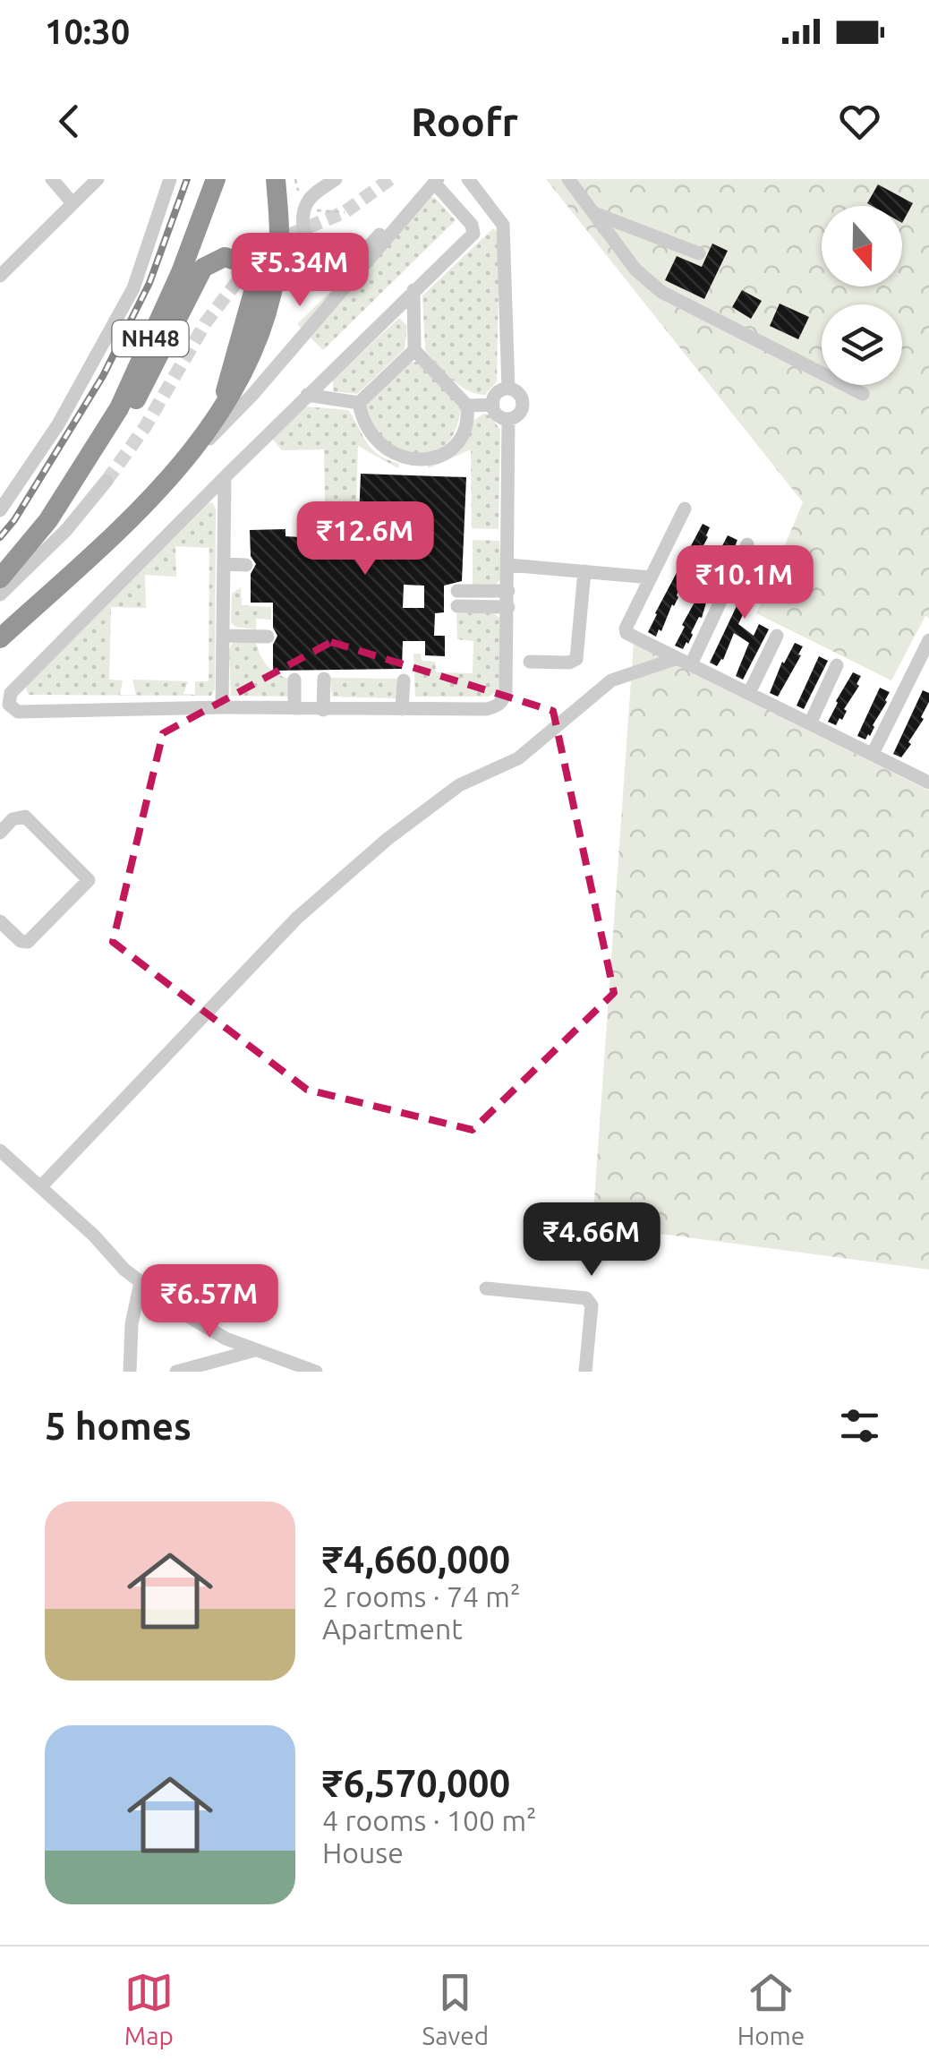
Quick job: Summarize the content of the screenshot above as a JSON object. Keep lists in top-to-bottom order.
{
  "streets": {
    "highway": ["NH48"]
  },
  "north": "bottom",
  "page": {
    "status": "10:30",
    "header": "Roofr",
    "price": [
      "₹5.34M",
      "₹12.6M",
      "₹10.1M",
      "₹4.66M",
      "₹6.57M"
    ],
    "heading": "5 homes",
    "list": [
      {
        "name": "₹4,660,000",
        "note": "2 rooms · 74 m² · Apartment"
      },
      {
        "name": "₹6,570,000",
        "note": "4 rooms · 100 m² · House"
      }
    ],
    "tabs": ["Map", "Saved", "Home"]
  }
}
